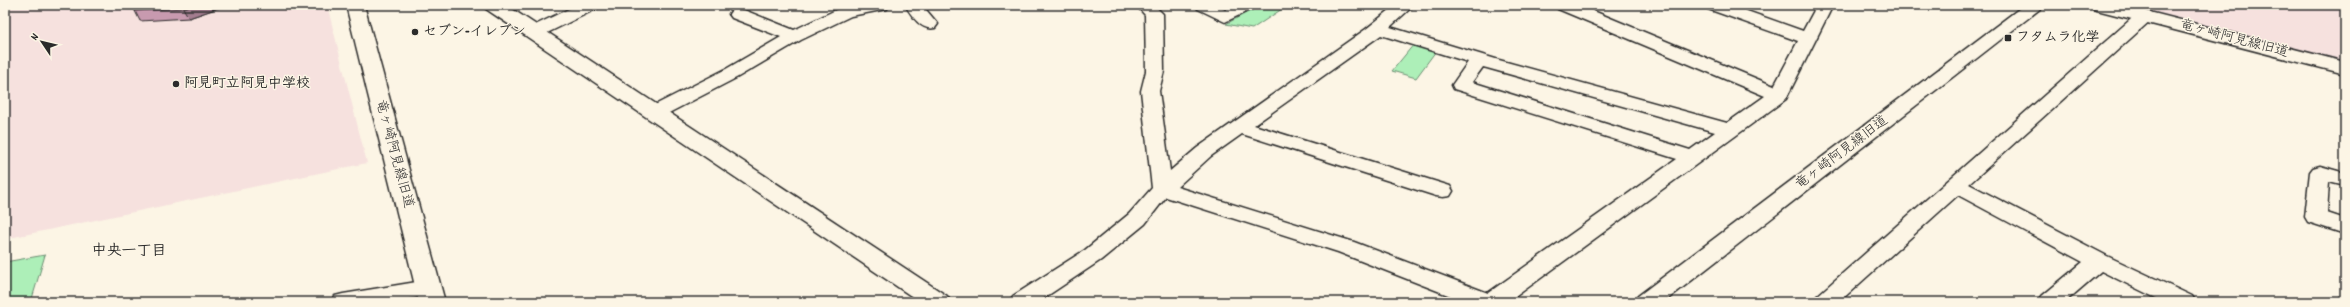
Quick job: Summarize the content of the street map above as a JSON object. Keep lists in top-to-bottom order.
{
  "streets": {
    "street": ["竜ヶ崎阿見線旧道"]
  },
  "districts": ["中央一丁目"],
  "places": {
    "other": ["セブン-イレブン", "阿見町立阿見中学校"],
    "transit": ["フタムラ化学"]
  },
  "north": "top left"
}
